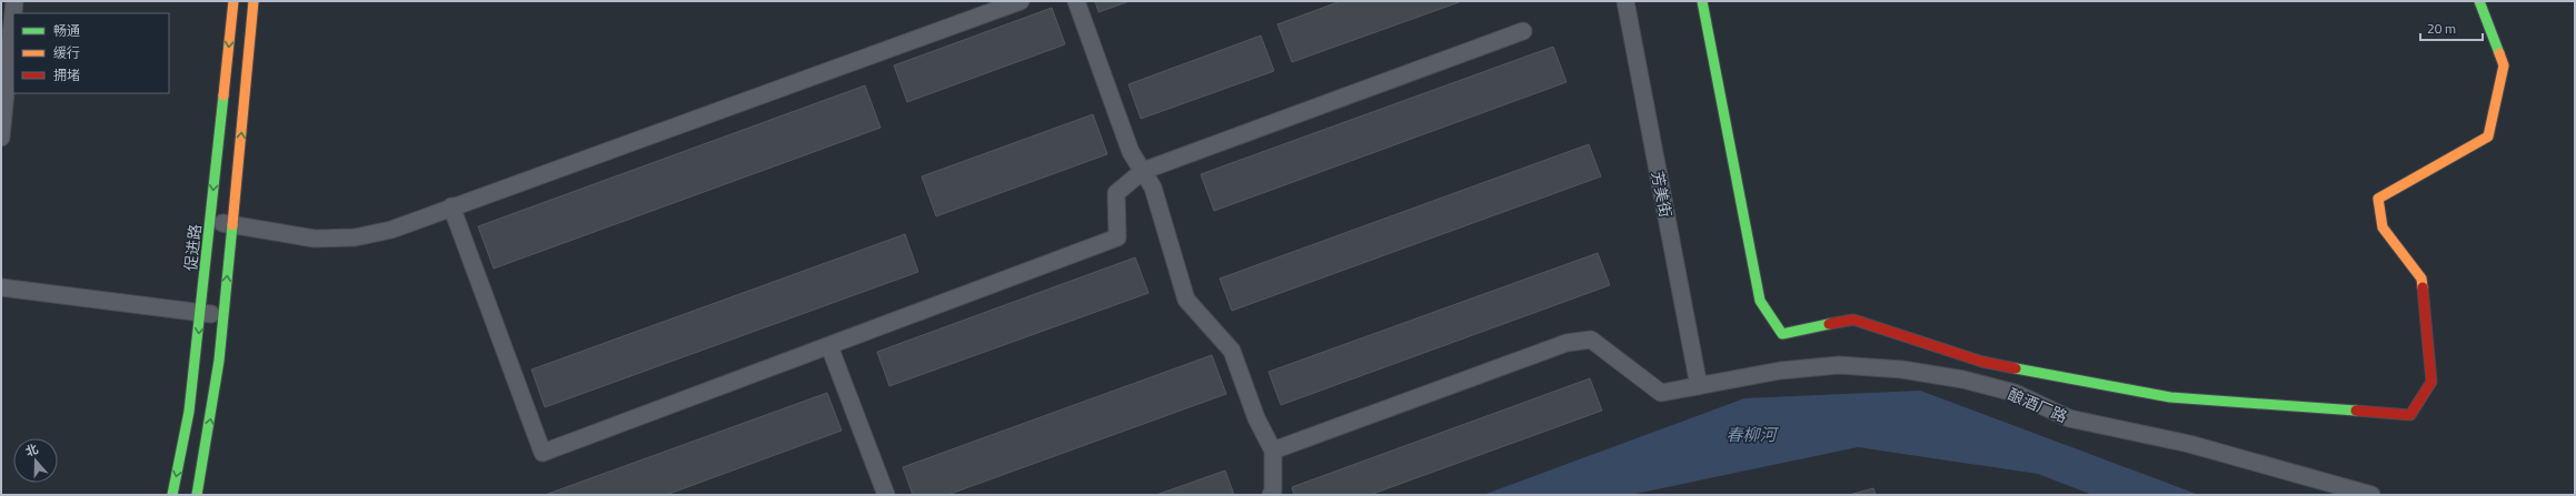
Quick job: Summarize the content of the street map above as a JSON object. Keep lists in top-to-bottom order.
{
  "streets": {
    "street": ["芳美街", "促进路", "酿酒厂路"]
  },
  "crossings": [
    ["芳美街", "酿酒厂路"]
  ],
  "water": ["春柳河"],
  "legend": ["畅通", "缓行", "拥堵"],
  "scale_bar": "20 m",
  "north": "top"
}
